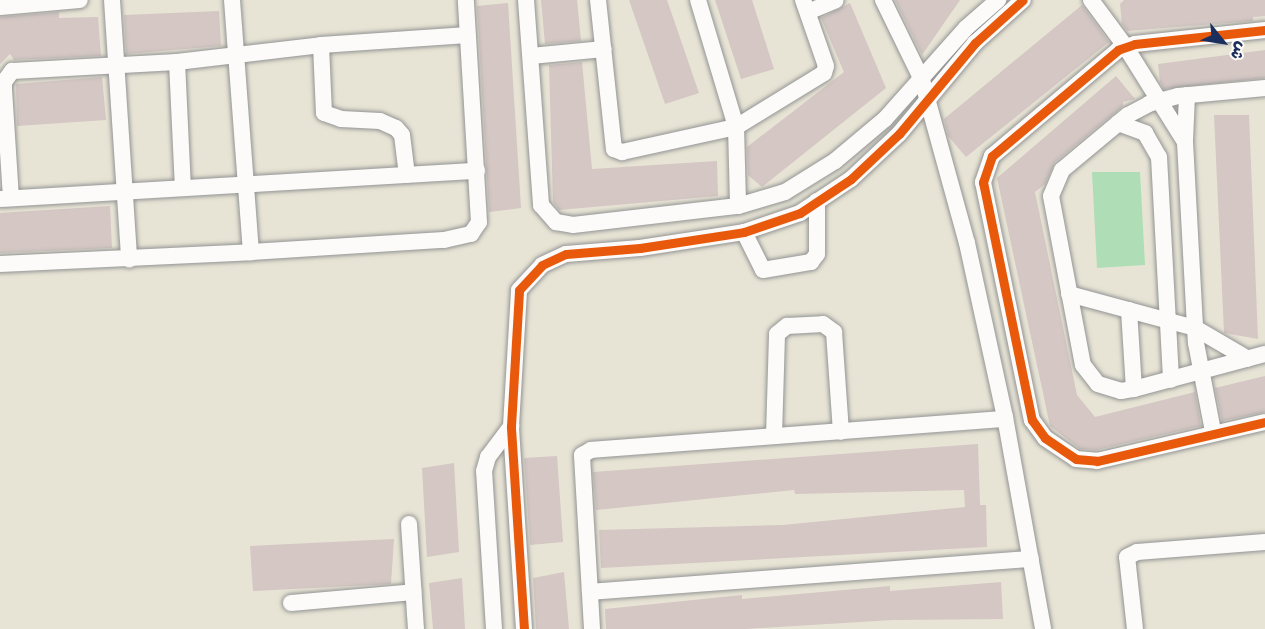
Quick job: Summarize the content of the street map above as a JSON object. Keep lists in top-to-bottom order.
{
  "north": "bottom right"
}
